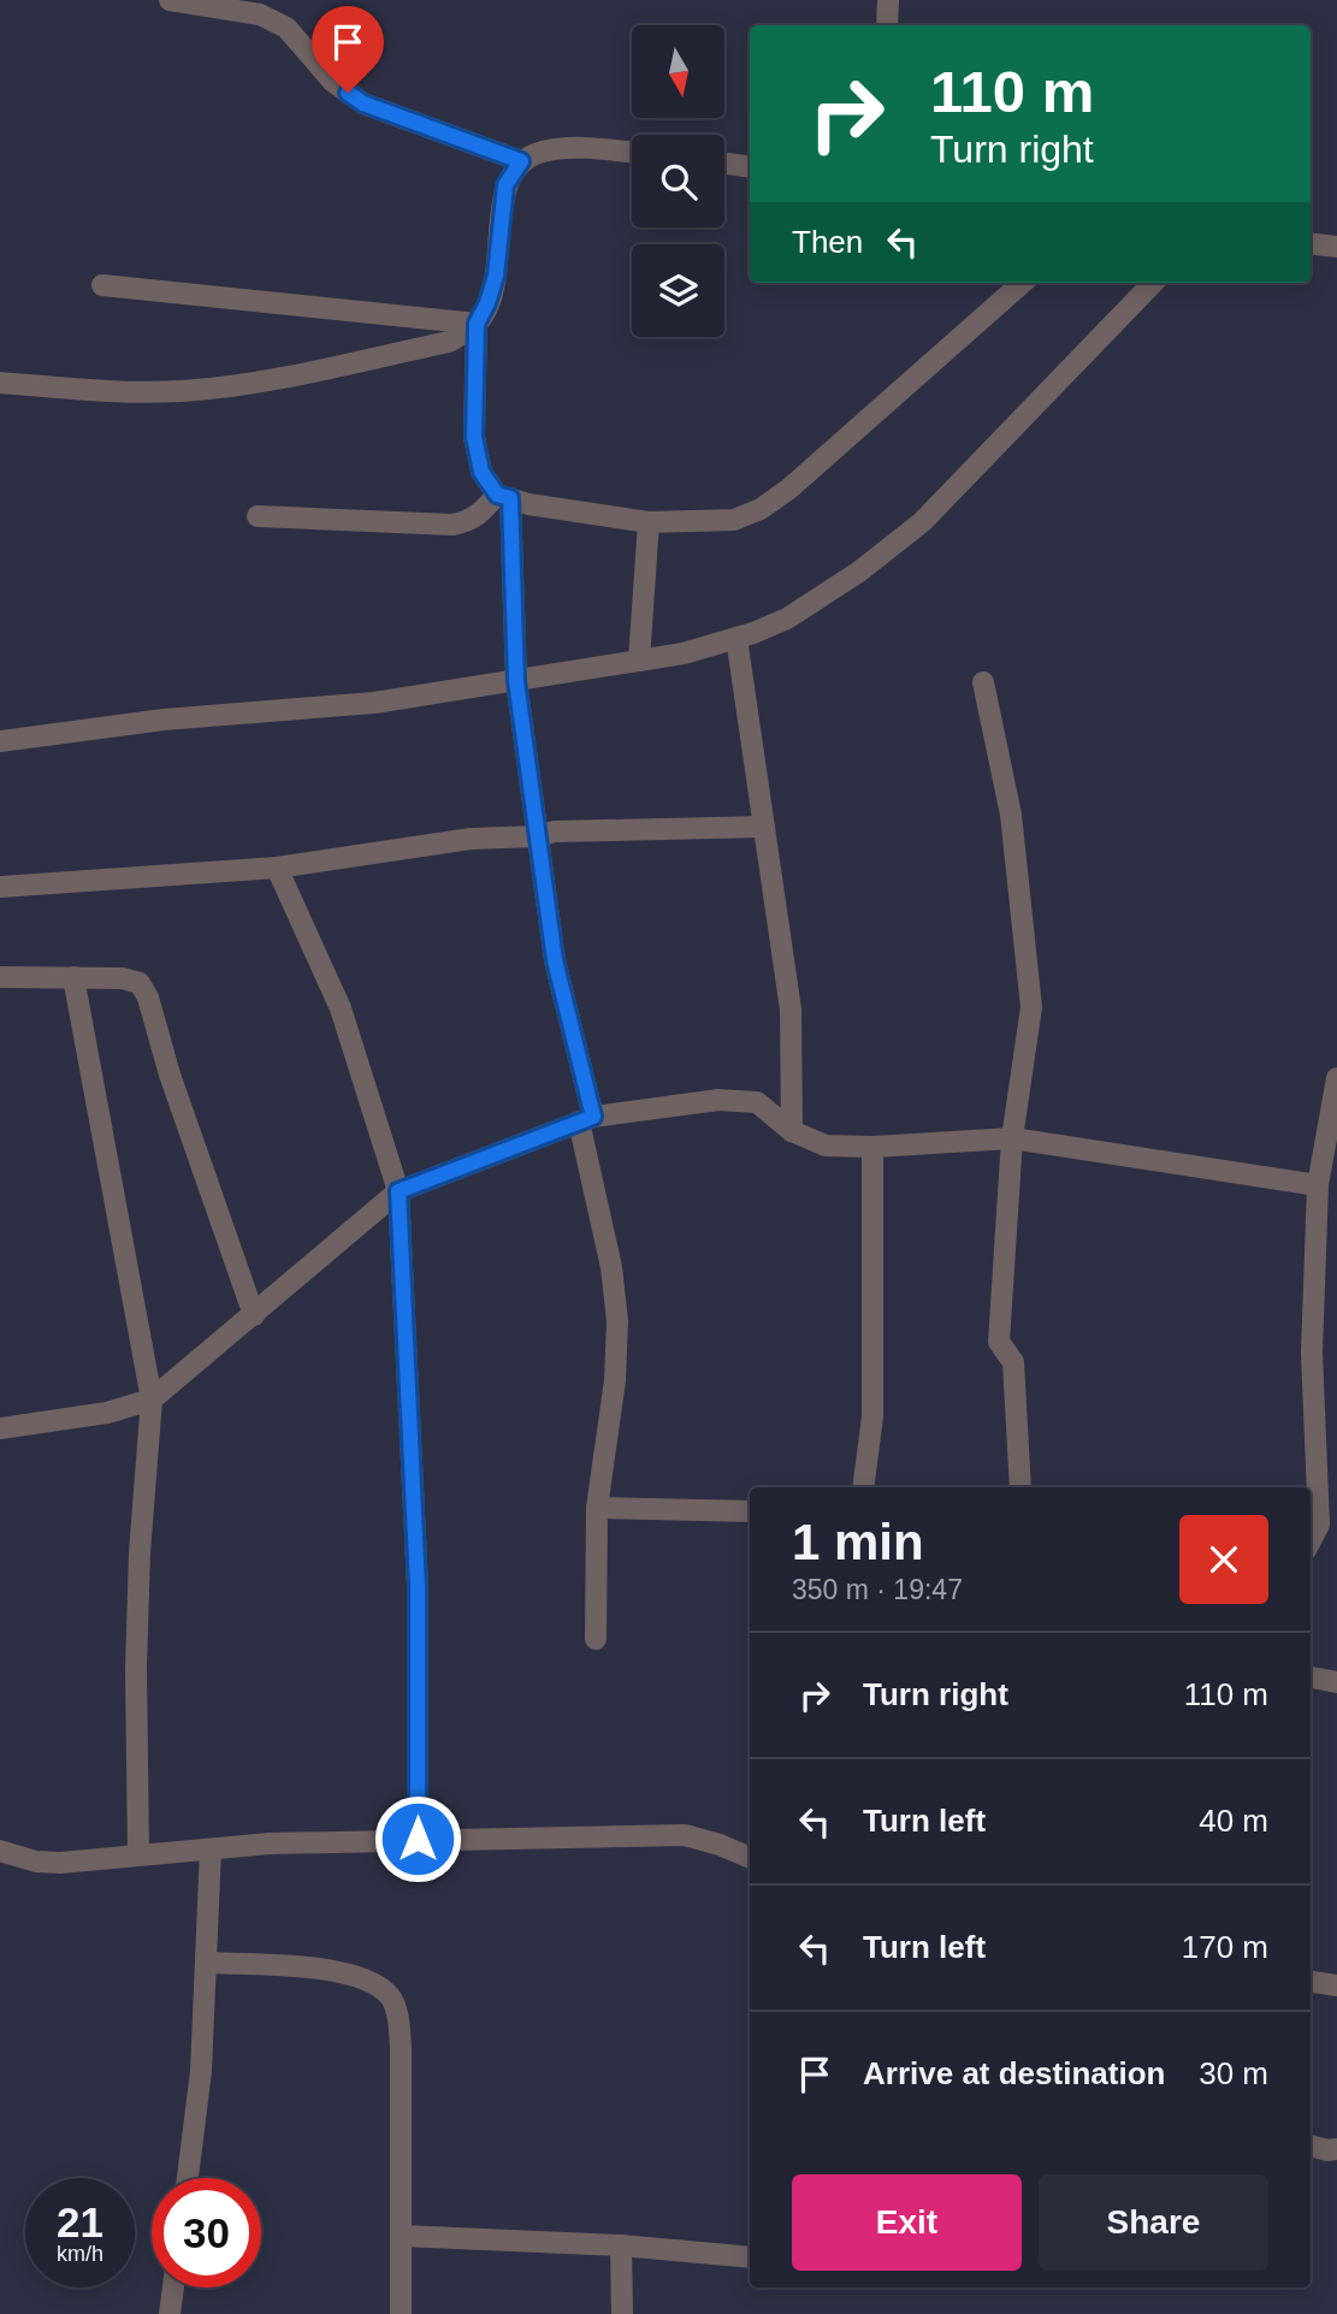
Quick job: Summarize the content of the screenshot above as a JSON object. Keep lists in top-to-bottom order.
{
  "north": "bottom",
  "page": {
    "turn": ["110 m", "Turn right"],
    "then": "Then",
    "heading": ["1 min", "350 m · 19:47"],
    "list": [
      {
        "name": "Turn right",
        "value": "110 m"
      },
      {
        "name": "Turn left",
        "value": "40 m"
      },
      {
        "name": "Turn left",
        "value": "170 m"
      },
      {
        "name": "Arrive at destination",
        "value": "30 m"
      }
    ],
    "buttons": ["Exit", "Share"],
    "speed": "21 km/h",
    "limit": "30"
  }
}
